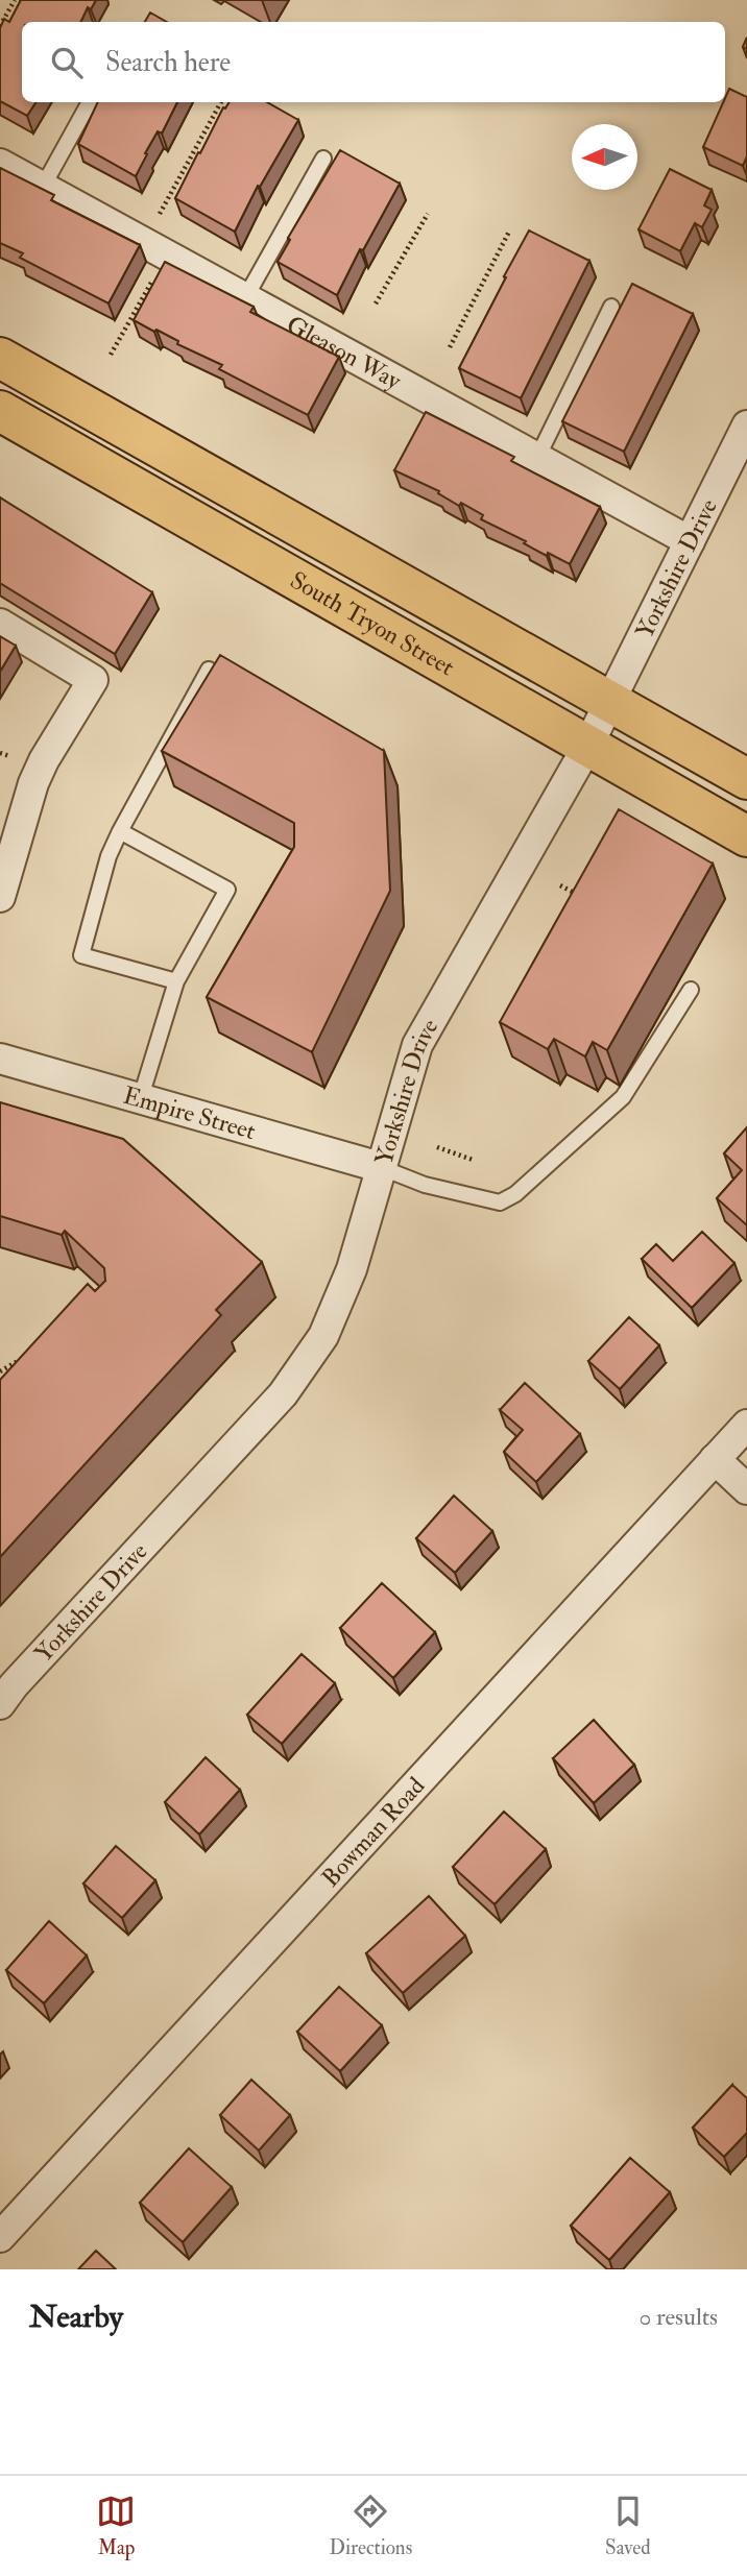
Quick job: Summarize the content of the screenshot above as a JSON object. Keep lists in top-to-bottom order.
{
  "streets": {
    "main road": ["South Tryon Street"],
    "street": [
      "Gleason Way",
      "Yorkshire Drive",
      "Empire Street",
      "Bowman Road"
    ]
  },
  "crossings": [
    ["Gleason Way", "Yorkshire Drive"],
    ["Yorkshire Drive", "South Tryon Street"],
    ["Yorkshire Drive", "Empire Street"]
  ],
  "north": "left",
  "page": {
    "search": "Search here",
    "heading": ["Nearby", "0 results"],
    "nav": ["Map", "Directions", "Saved"]
  }
}
